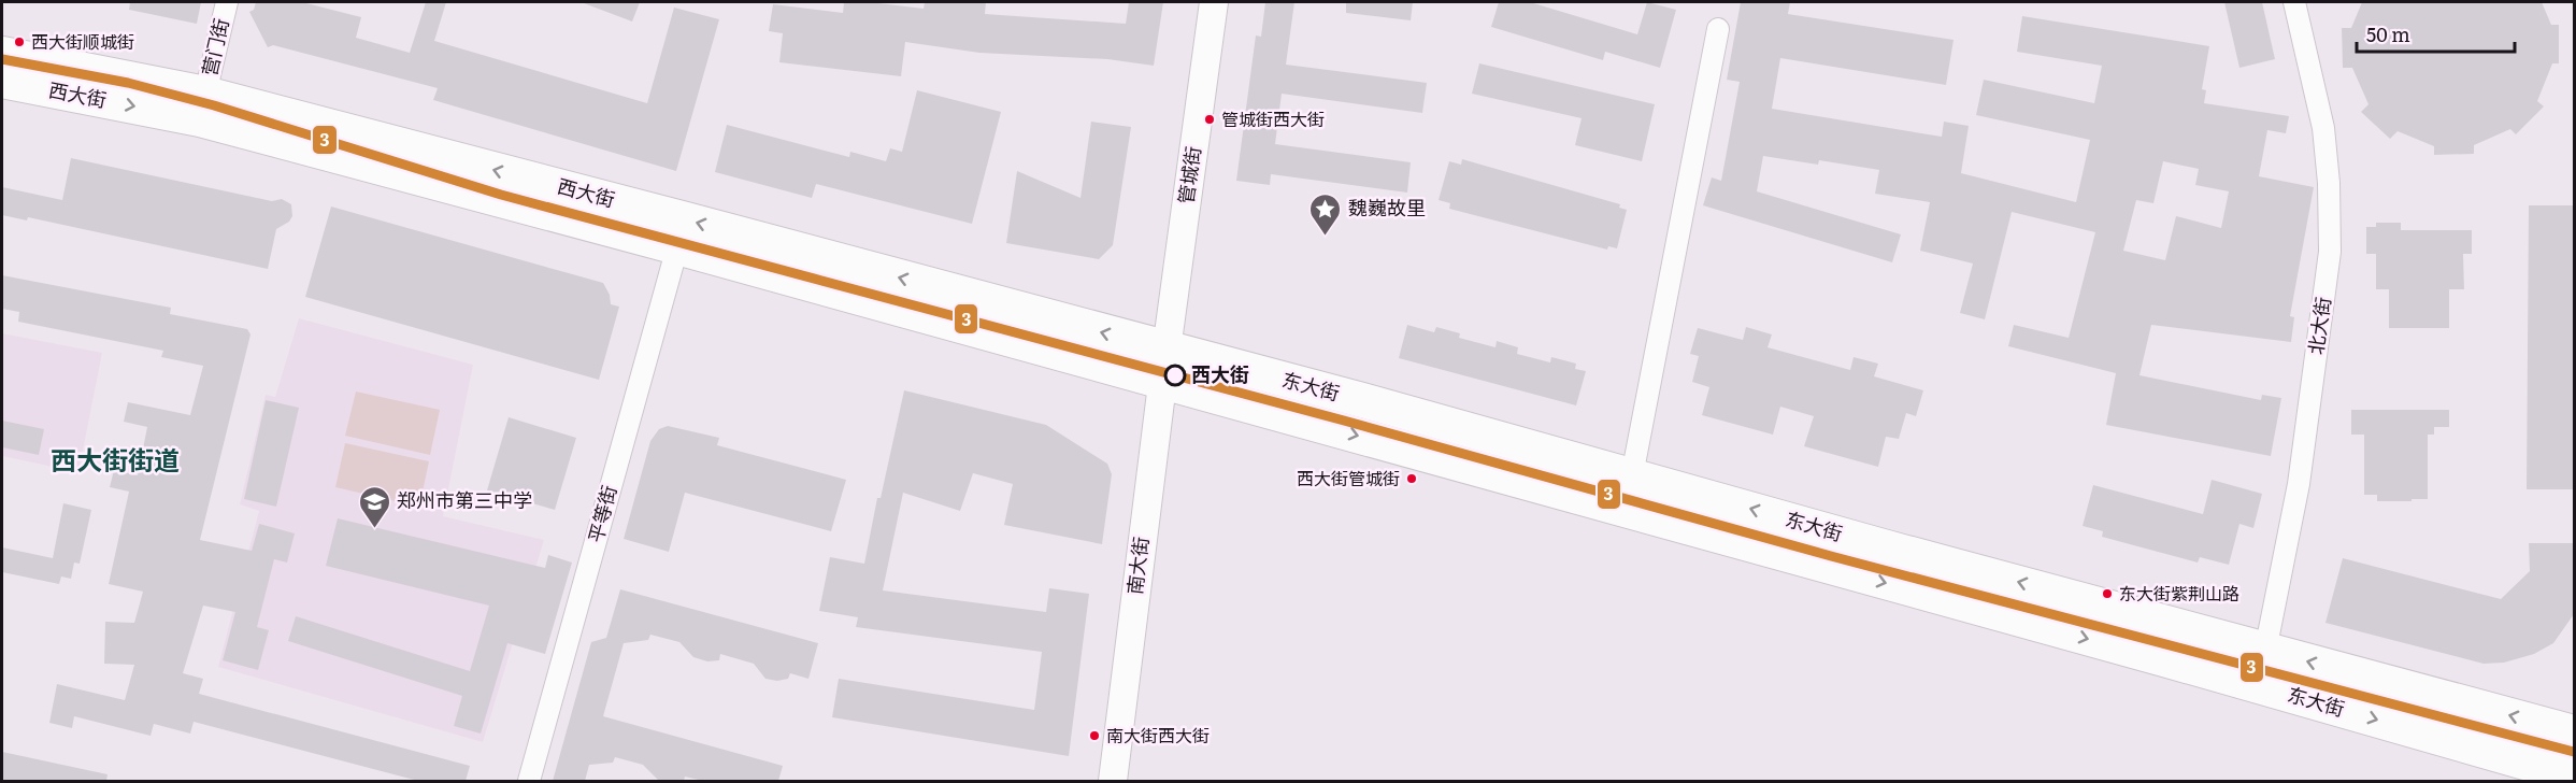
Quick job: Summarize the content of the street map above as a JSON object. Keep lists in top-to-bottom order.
{
  "streets": {
    "main road": ["西大街", "东大街"],
    "street": [
      "营门街",
      "管城街",
      "北大街",
      "平等街",
      "南大街"
    ]
  },
  "crossings": [
    ["营门街", "西大街"],
    ["西大街", "管城街"],
    ["西大街", "东大街"],
    ["西大街", "平等街"],
    ["西大街", "南大街"],
    ["管城街", "东大街"],
    ["管城街", "南大街"],
    ["北大街", "东大街"],
    ["东大街", "南大街"]
  ],
  "districts": ["西大街街道"],
  "places": {
    "other": [
      "西大街顺城街",
      "管城街西大街",
      "西大街",
      "西大街管城街",
      "东大街紫荆山路",
      "南大街西大街"
    ],
    "place": ["魏巍故里"],
    "school or university": ["郑州市第三中学"]
  },
  "lines": ["transit line 3"],
  "scale_bar": "50 m"
}
